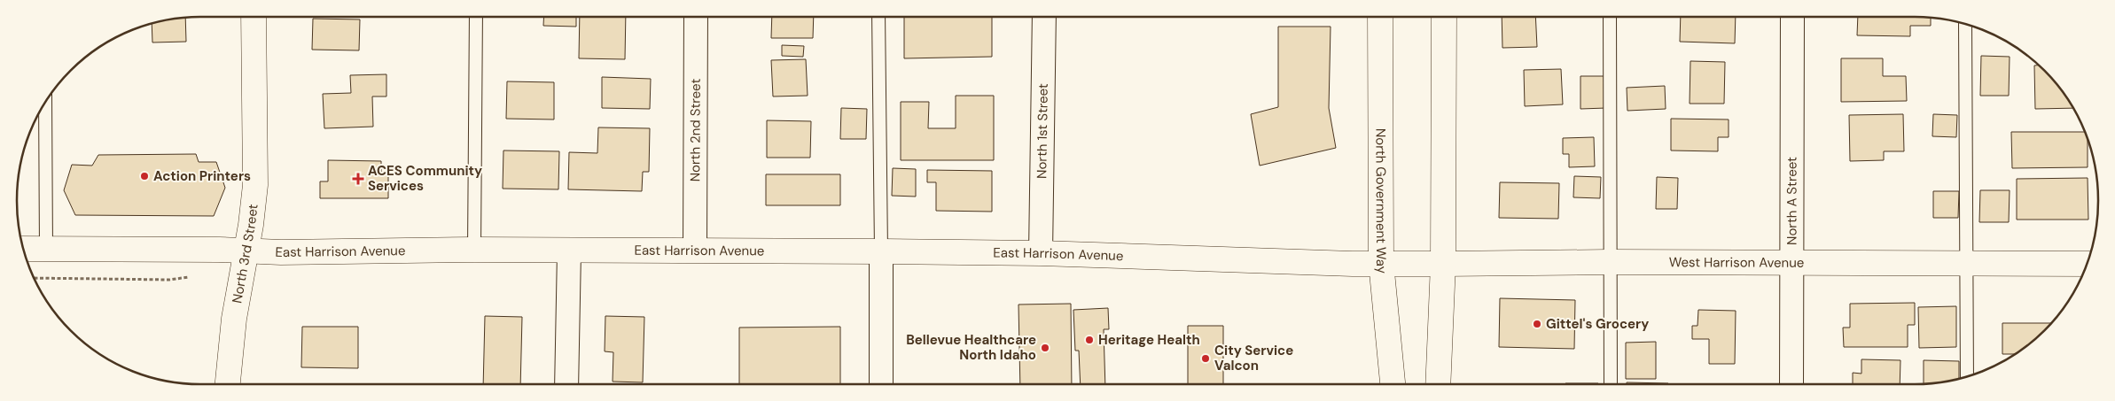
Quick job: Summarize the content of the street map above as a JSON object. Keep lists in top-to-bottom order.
{
  "streets": {
    "main road": [
      "North Government Way",
      "East Harrison Avenue",
      "North 3rd Street",
      "West Harrison Avenue"
    ],
    "street": ["North 2nd Street", "North 1st Street", "North A Street"]
  },
  "crossings": [
    ["North 2nd Street", "East Harrison Avenue"],
    ["North 1st Street", "East Harrison Avenue"],
    ["North Government Way", "East Harrison Avenue"],
    ["North Government Way", "West Harrison Avenue"],
    ["North A Street", "West Harrison Avenue"],
    ["East Harrison Avenue", "North 3rd Street"],
    ["East Harrison Avenue", "West Harrison Avenue"]
  ],
  "places": {
    "other": [
      "Action Printers",
      "Gittel's Grocery",
      "Heritage Health",
      "Bellevue Healthcare North Idaho",
      "City Service Valcon"
    ],
    "health": ["ACES Community Services"]
  }
}
